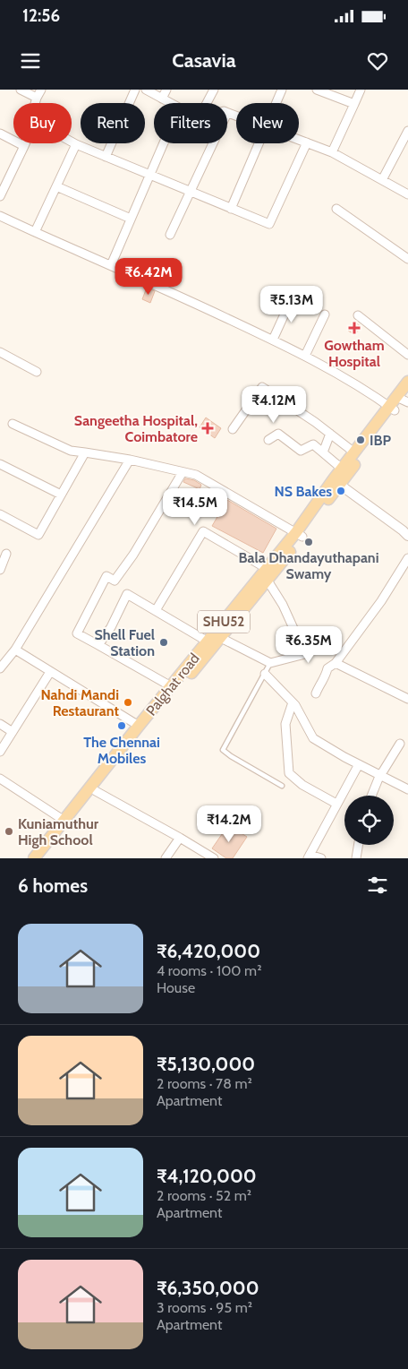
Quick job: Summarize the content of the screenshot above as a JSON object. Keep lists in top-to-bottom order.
{
  "streets": {
    "main road": ["SHU52", "Palghat road"]
  },
  "places": {
    "health": ["Gowtham Hospital", "Sangeetha Hospital, Coimbatore"],
    "other": [
      "IBP",
      "NS Bakes",
      "Bala Dhandayuthapani Swamy",
      "Shell Fuel Station",
      "Nahdi Mandi Restaurant",
      "The Chennai Mobiles",
      "Kuniamuthur High School"
    ]
  },
  "page": {
    "status": "12:56",
    "header": "Casavia",
    "chip": [
      "Buy",
      "Rent",
      "Filters",
      "New"
    ],
    "price": [
      "₹6.42M",
      "₹5.13M",
      "₹4.12M",
      "₹14.5M",
      "₹6.35M",
      "₹14.2M"
    ],
    "heading": "6 homes",
    "list": [
      {
        "name": "₹6,420,000",
        "note": "4 rooms · 100 m² · House"
      },
      {
        "name": "₹5,130,000",
        "note": "2 rooms · 78 m² · Apartment"
      },
      {
        "name": "₹4,120,000",
        "note": "2 rooms · 52 m² · Apartment"
      },
      {
        "name": "₹6,350,000",
        "note": "3 rooms · 95 m² · Apartment"
      }
    ]
  }
}
